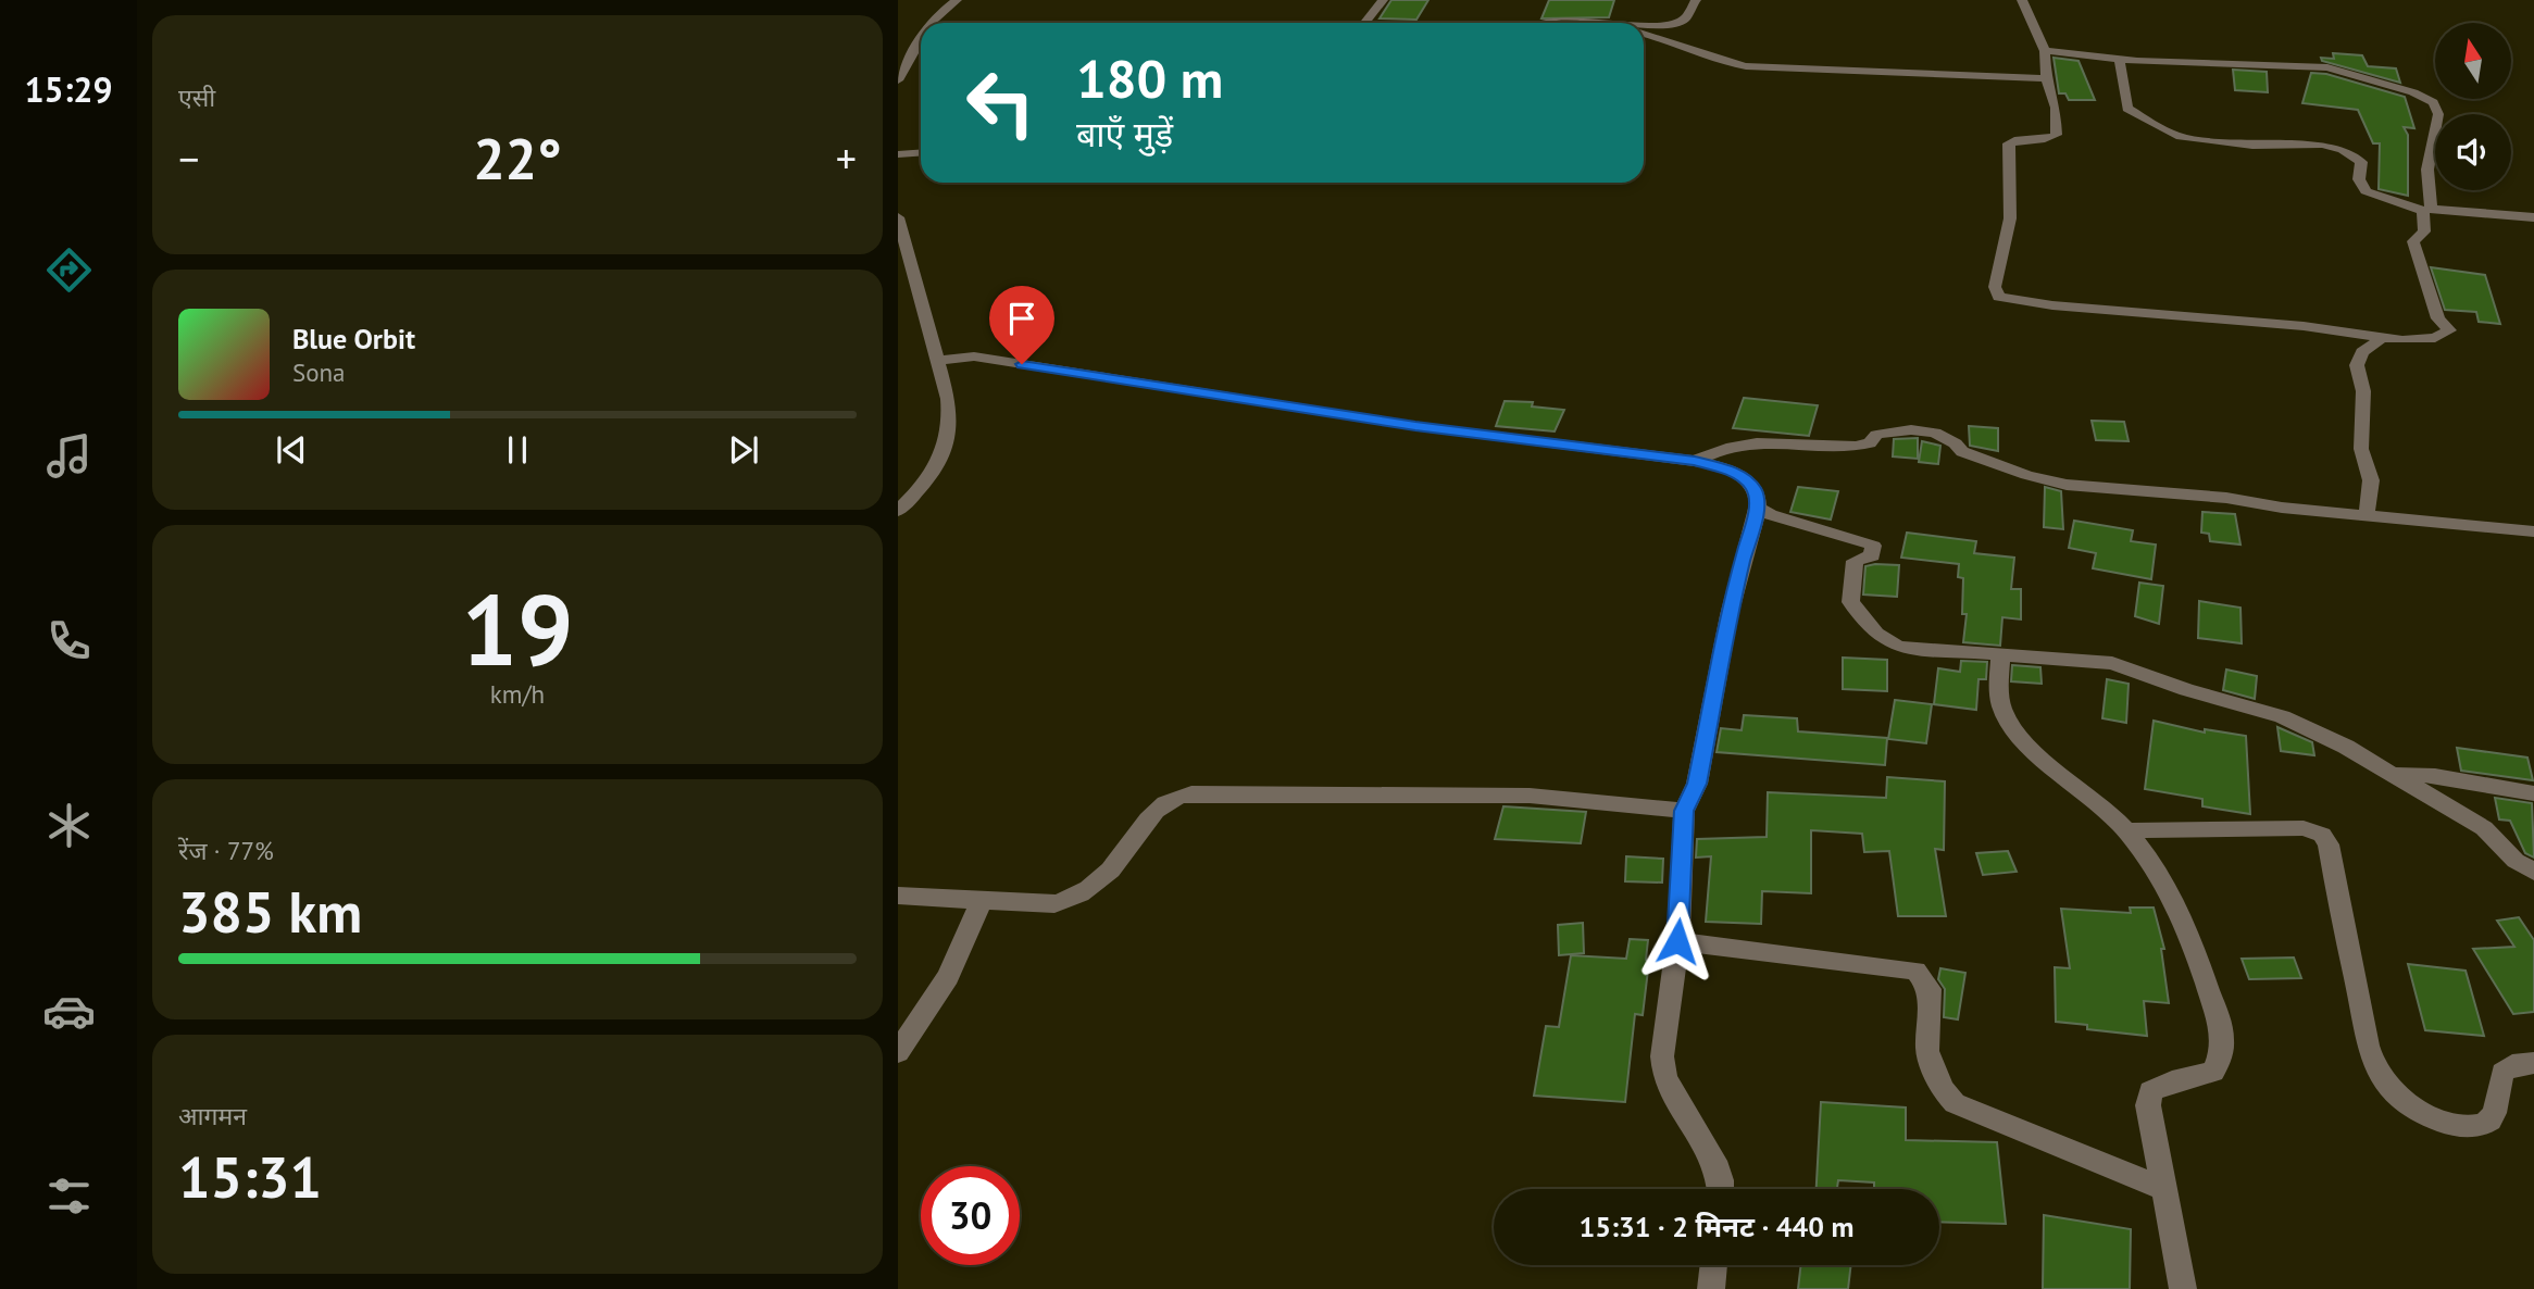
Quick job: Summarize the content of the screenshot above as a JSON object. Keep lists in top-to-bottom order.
{
  "north": "top",
  "page": {
    "tabs": "15:29",
    "tile": [
      "एसी",
      ["19", "km/h"],
      ["रेंज · 77%", "385 km"],
      ["आगमन", "15:31"]
    ],
    "turn": ["180 m", "बाएँ मुड़ें"],
    "heat": ["−", "22°", "+"],
    "song": ["Blue Orbit", "Sona"],
    "limit": "30",
    "trip": "15:31 · 2 मिनट · 440 m"
  }
}
